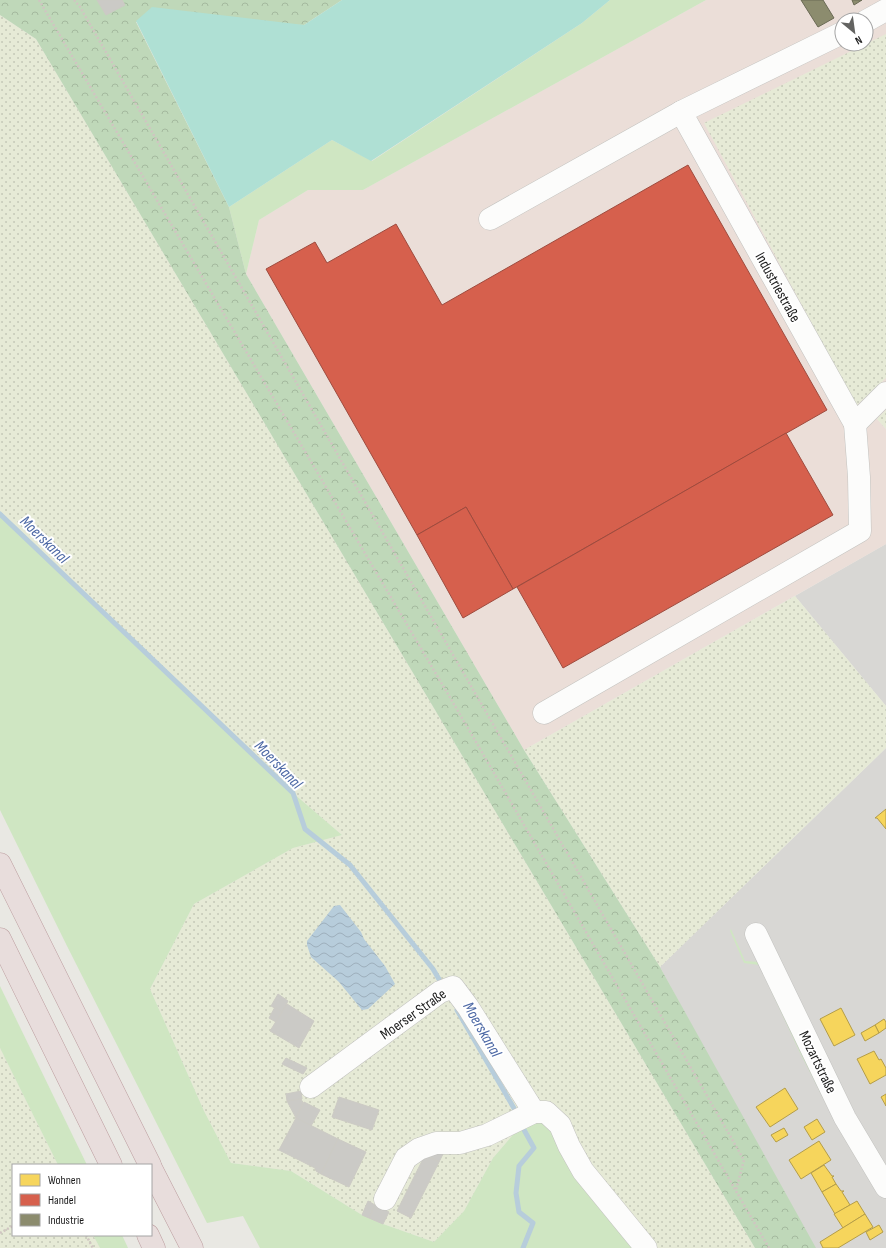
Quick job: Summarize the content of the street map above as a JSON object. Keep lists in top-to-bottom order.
{
  "streets": {
    "street": ["Industriestraße", "Moerser Straße", "Mozartstraße"]
  },
  "water": ["Moerskanal"],
  "legend": ["Wohnen", "Handel", "Industrie"],
  "north": "bottom right"
}
